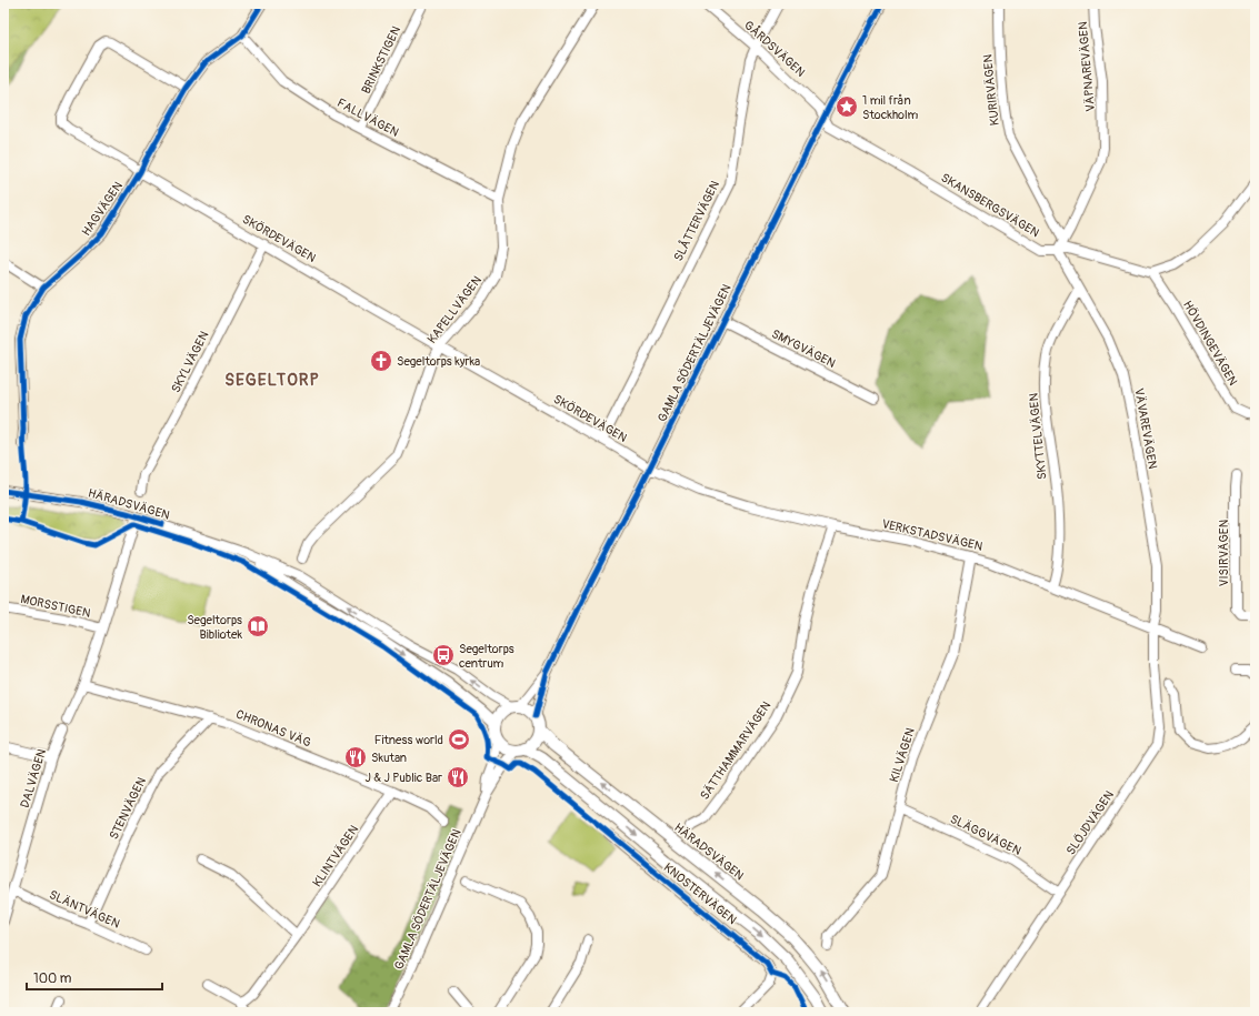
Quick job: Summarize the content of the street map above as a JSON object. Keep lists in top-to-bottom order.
{
  "streets": {
    "main road": ["HÄRADSVÄGEN"],
    "street": [
      "GÅRDSVÄGEN",
      "BRINKSTIGEN",
      "VÄPNAREVÄGEN",
      "KURIRVÄGEN",
      "FALLVÄGEN",
      "SKANSBERGSVÄGEN",
      "HAGVÄGEN",
      "SLÅTTERVÄGEN",
      "SKÖRDEVÄGEN",
      "KAPELLVÄGEN",
      "HÖVDINGEVÄGEN",
      "SMYGVÄGEN",
      "GAMLA SÖDERTÄLJEVÄGEN",
      "SKYLVÄGEN",
      "VÄVAREVÄGEN",
      "SKYTTELVÄGEN",
      "VERKSTADSVÄGEN",
      "VISIRVÄGEN",
      "MORSSTIGEN",
      "CHRONAS VÄG",
      "SÄTTHAMMARVÄGEN",
      "KILVÄGEN",
      "DALVÄGEN",
      "STENVÄGEN",
      "SLÖJDVÄGEN",
      "SLÄGGVÄGEN",
      "KLINTVÄGEN",
      "KNOSTERVÄGEN",
      "SLÄNTVÄGEN"
    ]
  },
  "crossings": [
    ["GÅRDSVÄGEN", "SKANSBERGSVÄGEN"],
    ["GÅRDSVÄGEN", "SLÅTTERVÄGEN"],
    ["GÅRDSVÄGEN", "GAMLA SÖDERTÄLJEVÄGEN"],
    ["BRINKSTIGEN", "FALLVÄGEN"],
    ["VÄPNAREVÄGEN", "KURIRVÄGEN"],
    ["VÄPNAREVÄGEN", "SKANSBERGSVÄGEN"],
    ["VÄPNAREVÄGEN", "VÄVAREVÄGEN"],
    ["FALLVÄGEN", "HAGVÄGEN"],
    ["FALLVÄGEN", "KAPELLVÄGEN"],
    ["SKANSBERGSVÄGEN", "HÖVDINGEVÄGEN"],
    ["SKANSBERGSVÄGEN", "GAMLA SÖDERTÄLJEVÄGEN"],
    ["SKANSBERGSVÄGEN", "VÄVAREVÄGEN"],
    ["HAGVÄGEN", "SKÖRDEVÄGEN"],
    ["SLÅTTERVÄGEN", "SKÖRDEVÄGEN"],
    ["SKÖRDEVÄGEN", "KAPELLVÄGEN"],
    ["SKÖRDEVÄGEN", "GAMLA SÖDERTÄLJEVÄGEN"],
    ["SKÖRDEVÄGEN", "SKYLVÄGEN"],
    ["SKÖRDEVÄGEN", "VERKSTADSVÄGEN"],
    ["SMYGVÄGEN", "GAMLA SÖDERTÄLJEVÄGEN"],
    ["GAMLA SÖDERTÄLJEVÄGEN", "HÄRADSVÄGEN"],
    ["GAMLA SÖDERTÄLJEVÄGEN", "VERKSTADSVÄGEN"],
    ["VÄVAREVÄGEN", "SKYTTELVÄGEN"],
    ["VÄVAREVÄGEN", "VERKSTADSVÄGEN"],
    ["VÄVAREVÄGEN", "SLÖJDVÄGEN"],
    ["SKYTTELVÄGEN", "VERKSTADSVÄGEN"],
    ["VERKSTADSVÄGEN", "SÄTTHAMMARVÄGEN"],
    ["VERKSTADSVÄGEN", "KILVÄGEN"],
    ["VERKSTADSVÄGEN", "SLÖJDVÄGEN"],
    ["CHRONAS VÄG", "STENVÄGEN"],
    ["CHRONAS VÄG", "KLINTVÄGEN"],
    ["KILVÄGEN", "SLÄGGVÄGEN"],
    ["DALVÄGEN", "SLÄNTVÄGEN"],
    ["STENVÄGEN", "SLÄNTVÄGEN"],
    ["SLÖJDVÄGEN", "SLÄGGVÄGEN"]
  ],
  "districts": ["SEGELTORP"],
  "places": {
    "place": ["1 mil från Stockholm"],
    "church": ["Segeltorps kyrka"],
    "library": ["Segeltorps Bibliotek"],
    "bus stop": ["Segeltorps centrum"],
    "sports": ["Fitness world"],
    "restaurant": ["Skutan", "J & J Public Bar"]
  },
  "scale_bar": "100 m"
}
